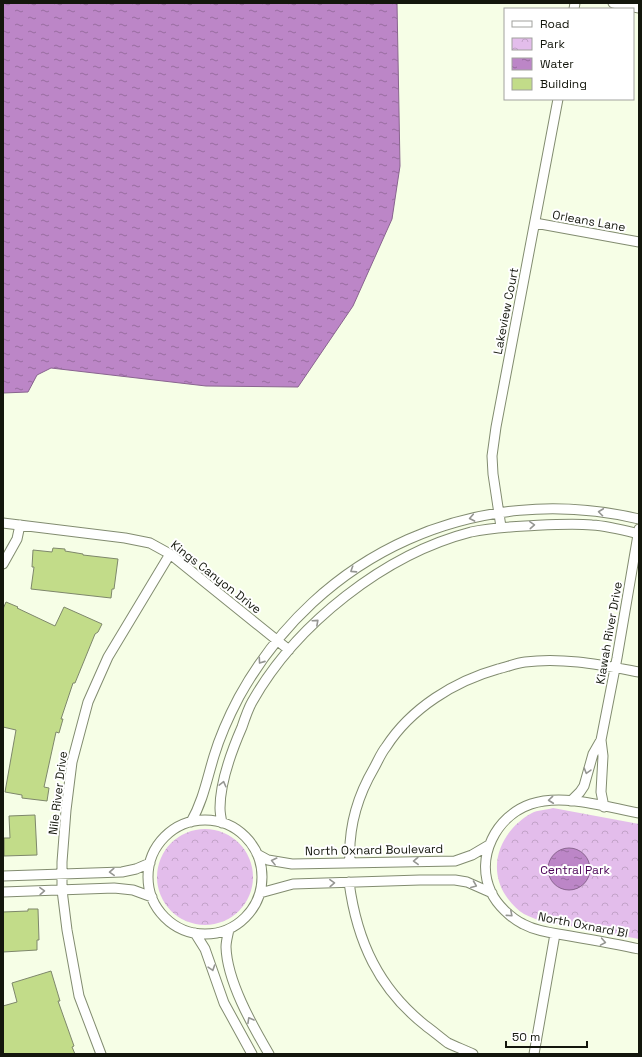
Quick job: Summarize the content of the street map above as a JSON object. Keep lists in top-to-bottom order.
{
  "streets": {
    "street": [
      "Orleans Lane",
      "Lakeview Court",
      "Kings Canyon Drive",
      "Kiawah River Drive",
      "Nile River Drive",
      "North Oxnard Boulevard",
      "North Oxnard Bl"
    ]
  },
  "crossings": [
    ["Orleans Lane", "Lakeview Court"],
    ["Kings Canyon Drive", "Nile River Drive"],
    ["Kiawah River Drive", "North Oxnard Bl"],
    ["North Oxnard Boulevard", "North Oxnard Bl"]
  ],
  "parks": ["Central Park"],
  "legend": [
    "Road",
    "Park",
    "Water",
    "Building"
  ],
  "scale_bar": "50 m"
}
